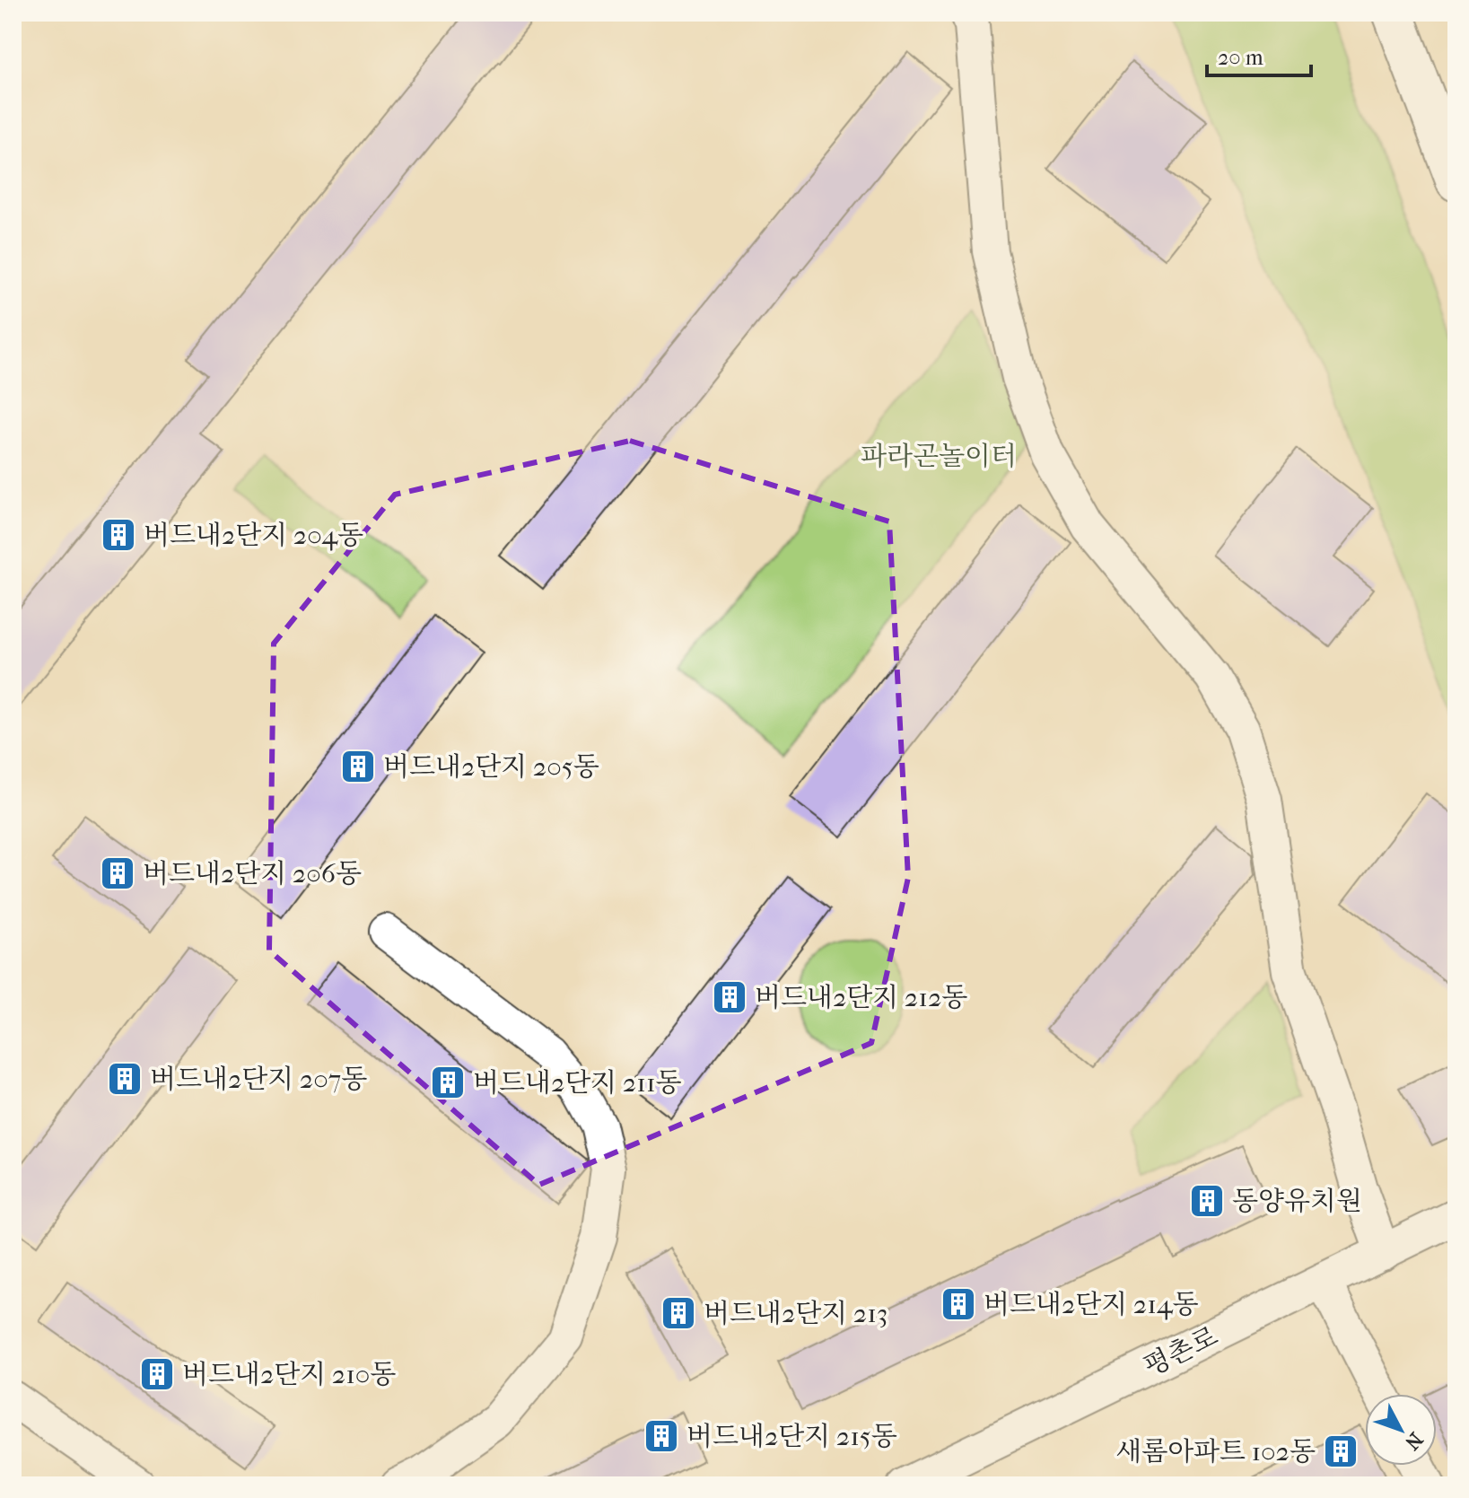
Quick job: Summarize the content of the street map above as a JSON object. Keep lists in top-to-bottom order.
{
  "streets": {
    "street": ["평촌로"]
  },
  "parks": ["파라곤놀이터"],
  "places": {
    "building": [
      "버드내2단지 204동",
      "버드내2단지 205동",
      "버드내2단지 206동",
      "버드내2단지 212동",
      "버드내2단지 207동",
      "버드내2단지 211동",
      "동양유치원",
      "버드내2단지 214동",
      "버드내2단지 213",
      "버드내2단지 210동",
      "버드내2단지 215동",
      "새롬아파트 102동"
    ]
  },
  "scale_bar": "20 m",
  "north": "bottom right"
}
